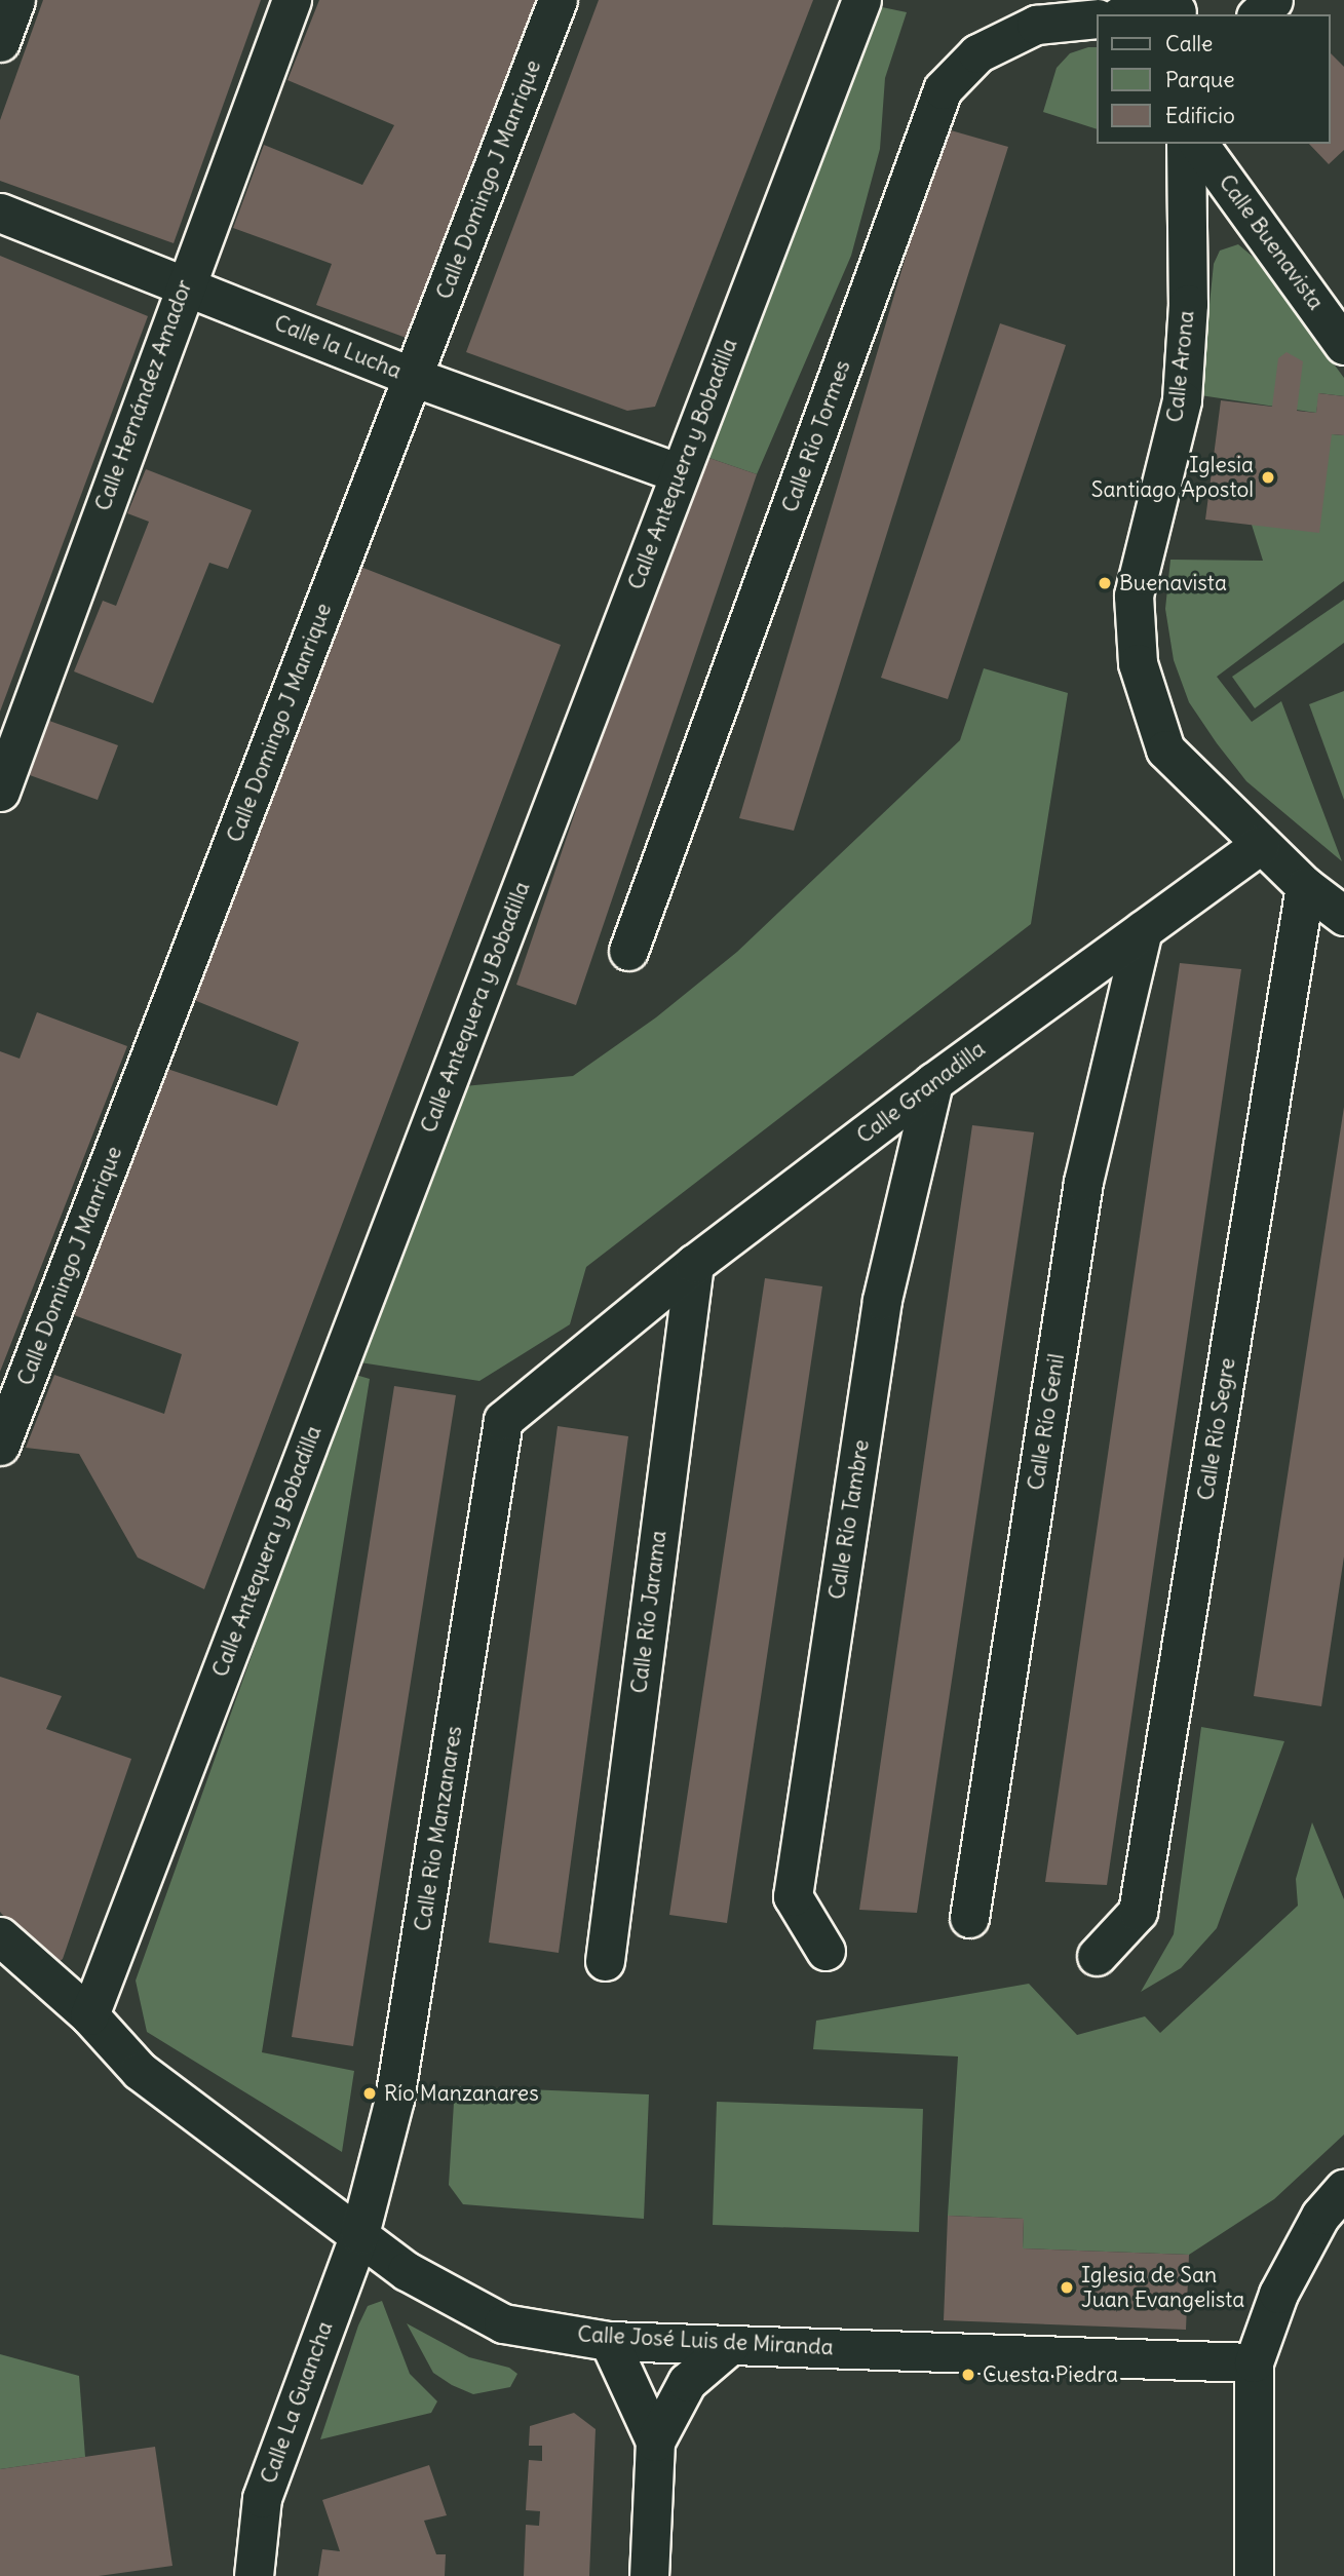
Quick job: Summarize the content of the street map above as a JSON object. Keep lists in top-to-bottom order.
{
  "streets": {
    "street": [
      "Calle Domingo J Manrique",
      "Calle Buenavista",
      "Calle la Lucha",
      "Calle Arona",
      "Calle Hernández Amador",
      "Calle Río Tormes",
      "Calle Antequera y Bobadilla",
      "Calle Granadilla",
      "Calle Río Genil",
      "Calle Río Segre",
      "Calle Río Tambre",
      "Calle Río Jarama",
      "Calle Rio Manzanares",
      "Calle José Luis de Miranda",
      "Calle La Guancha"
    ]
  },
  "crossings": [
    ["Calle Domingo J Manrique", "Calle la Lucha"],
    ["Calle la Lucha", "Calle Hernández Amador"],
    ["Calle la Lucha", "Calle Antequera y Bobadilla"],
    ["Calle Arona", "Calle Granadilla"],
    ["Calle Antequera y Bobadilla", "Calle José Luis de Miranda"],
    ["Calle Granadilla", "Calle Río Genil"],
    ["Calle Granadilla", "Calle Río Tambre"],
    ["Calle Granadilla", "Calle Río Jarama"],
    ["Calle Granadilla", "Calle Rio Manzanares"],
    ["Calle Rio Manzanares", "Calle José Luis de Miranda"],
    ["Calle Rio Manzanares", "Calle La Guancha"],
    ["Calle José Luis de Miranda", "Calle La Guancha"]
  ],
  "places": [
    "Iglesia Santiago Apostol",
    "Buenavista",
    "Río Manzanares",
    "Iglesia de San Juan Evangelista",
    "Cuesta Piedra"
  ],
  "legend": ["Calle", "Parque", "Edificio"]
}
